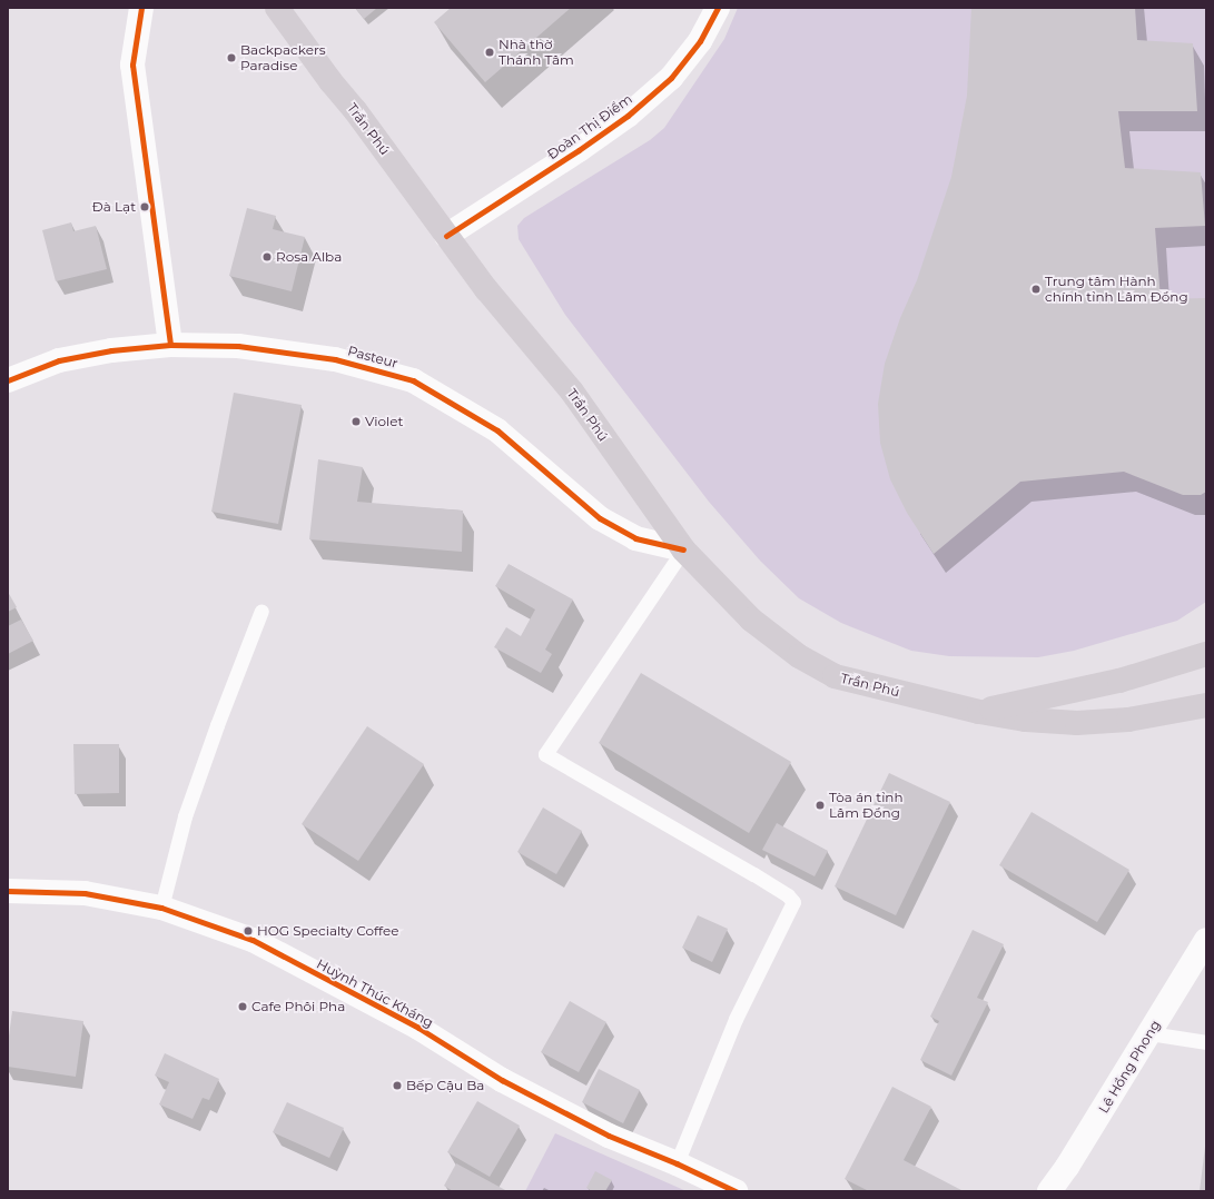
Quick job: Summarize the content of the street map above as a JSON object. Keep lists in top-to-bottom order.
{
  "streets": {
    "main road": ["Trần Phú"],
    "street": [
      "Đoàn Thị Điểm",
      "Pasteur",
      "Huỳnh Thúc Kháng",
      "Lê Hồng Phong"
    ]
  },
  "crossings": [
    ["Đoàn Thị Điểm", "Trần Phú"],
    ["Trần Phú", "Pasteur"]
  ],
  "places": [
    "Nhà thờ Thánh Tâm",
    "Backpackers Paradise",
    "Đà Lạt",
    "Rosa Alba",
    "Trung tâm Hành chính tỉnh Lâm Đồng",
    "Violet",
    "Tòa án tỉnh Lâm Đồng",
    "HOG Specialty Coffee",
    "Cafe Phôi Pha",
    "Bếp Cậu Ba"
  ]
}
